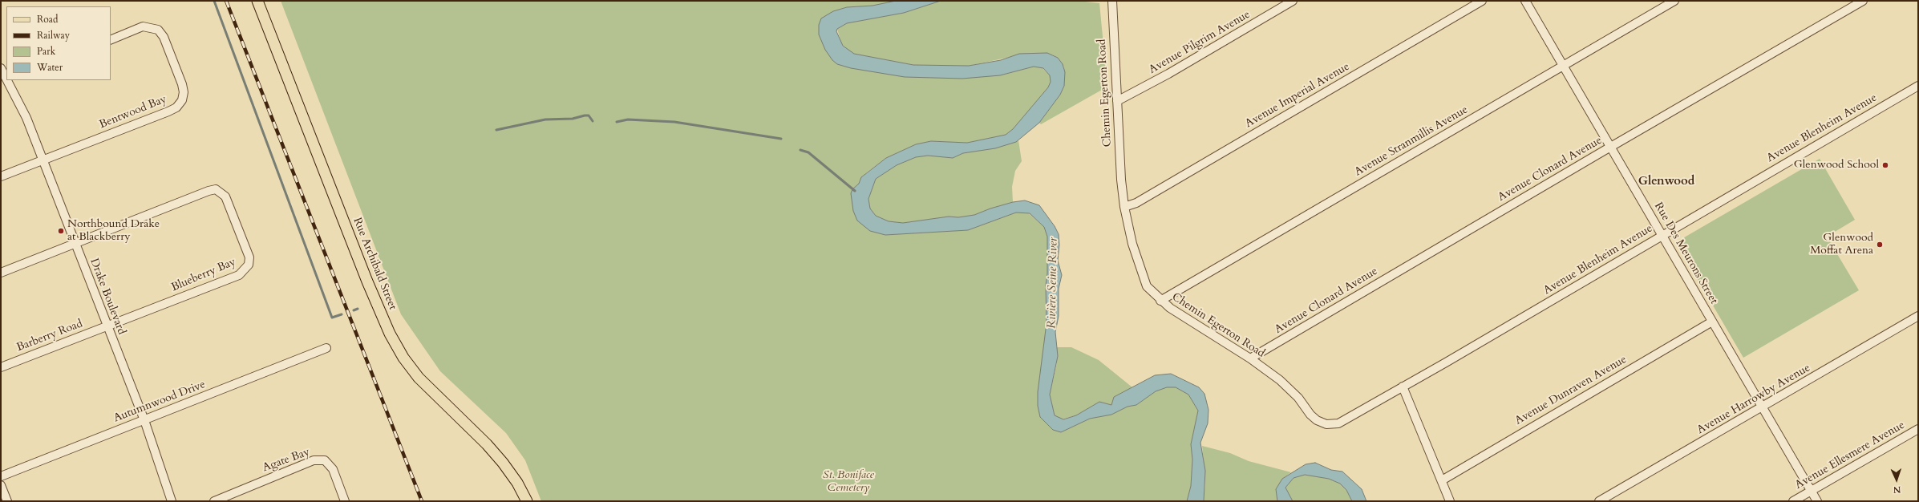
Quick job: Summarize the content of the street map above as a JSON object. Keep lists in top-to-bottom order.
{
  "streets": {
    "main road": ["Rue Archibald Street"],
    "street": [
      "Avenue Pilgrim Avenue",
      "Chemin Egerton Road",
      "Avenue Imperial Avenue",
      "Bentwood Bay",
      "Avenue Blenheim Avenue",
      "Avenue Stranmillis Avenue",
      "Avenue Clonard Avenue",
      "Rue Des Meurons Street",
      "Blueberry Bay",
      "Drake Boulevard",
      "Barberry Road",
      "Avenue Dunraven Avenue",
      "Avenue Harrowby Avenue",
      "Autumnwood Drive",
      "Avenue Ellesmere Avenue",
      "Agate Bay"
    ]
  },
  "crossings": [
    ["Avenue Pilgrim Avenue", "Chemin Egerton Road"],
    ["Chemin Egerton Road", "Avenue Imperial Avenue"],
    ["Chemin Egerton Road", "Avenue Blenheim Avenue"],
    ["Chemin Egerton Road", "Avenue Stranmillis Avenue"],
    ["Chemin Egerton Road", "Avenue Clonard Avenue"],
    ["Bentwood Bay", "Drake Boulevard"],
    ["Avenue Blenheim Avenue", "Rue Des Meurons Street"],
    ["Avenue Stranmillis Avenue", "Rue Des Meurons Street"],
    ["Avenue Clonard Avenue", "Rue Des Meurons Street"],
    ["Rue Des Meurons Street", "Avenue Dunraven Avenue"],
    ["Rue Des Meurons Street", "Avenue Harrowby Avenue"],
    ["Rue Des Meurons Street", "Avenue Ellesmere Avenue"],
    ["Blueberry Bay", "Drake Boulevard"],
    ["Blueberry Bay", "Barberry Road"],
    ["Drake Boulevard", "Barberry Road"],
    ["Drake Boulevard", "Autumnwood Drive"]
  ],
  "districts": ["Glenwood"],
  "water": ["Rivière Seine River"],
  "parks": ["St. Boniface Cemetery"],
  "places": ["Glenwood School", "Northbound Drake at Blackberry", "Glenwood Moffat Arena"],
  "legend": [
    "Road",
    "Railway",
    "Park",
    "Water"
  ],
  "north": "bottom"
}
